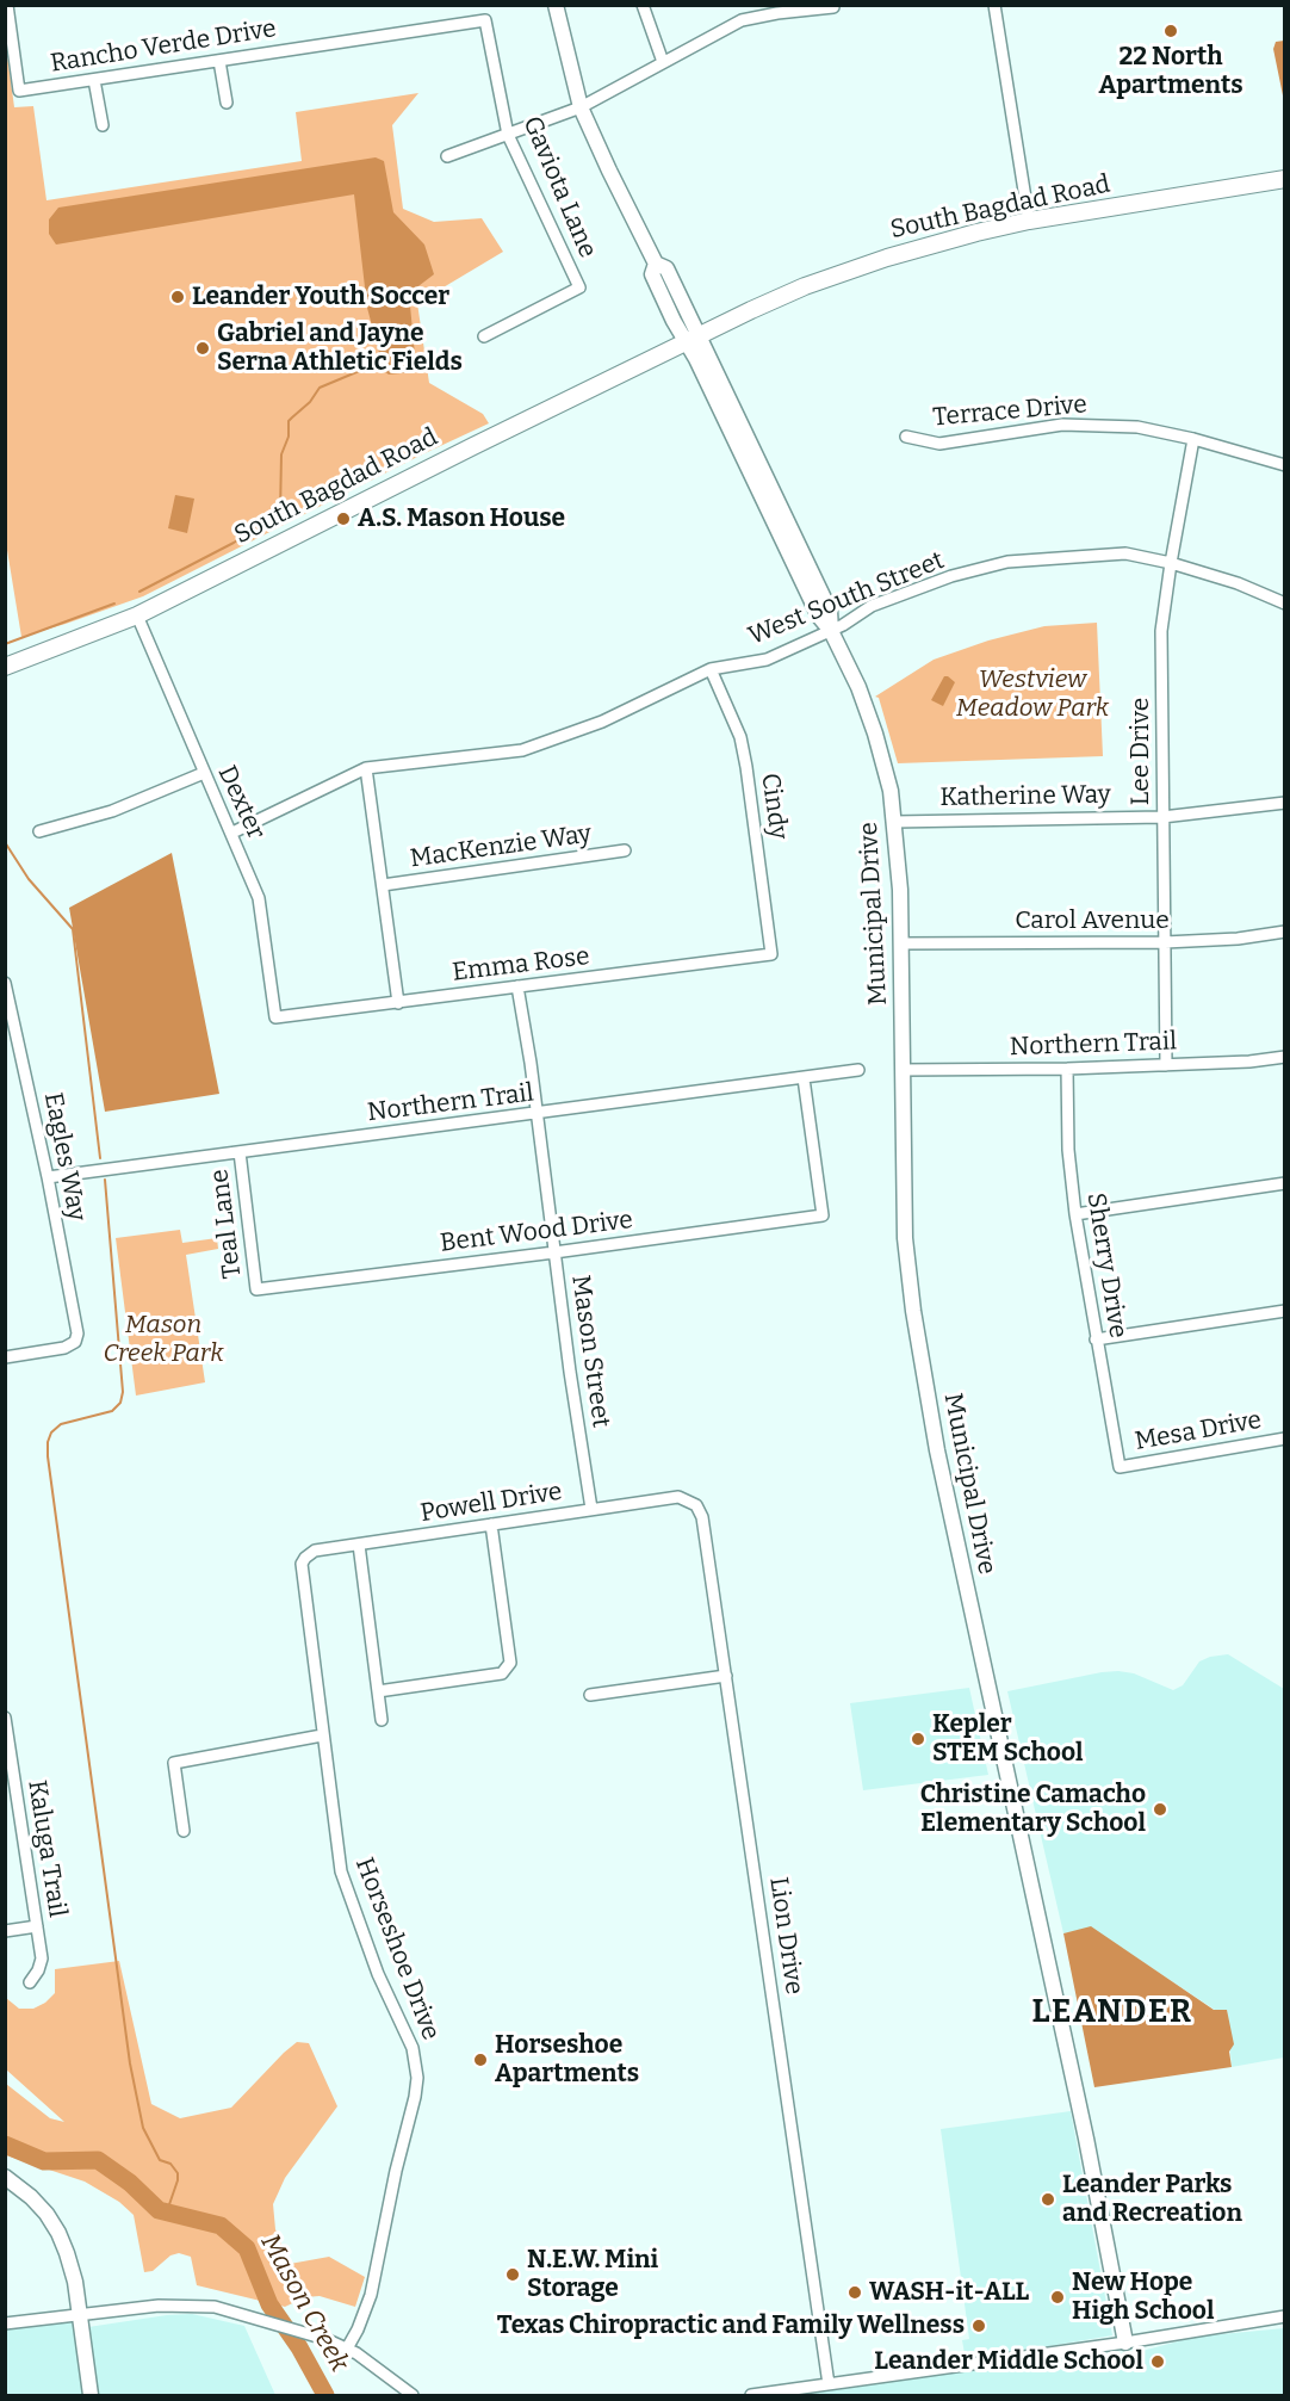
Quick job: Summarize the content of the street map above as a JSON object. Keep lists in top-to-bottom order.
{
  "streets": {
    "main road": ["South Bagdad Road"],
    "street": [
      "Rancho Verde Drive",
      "Gaviota Lane",
      "Terrace Drive",
      "West South Street",
      "Lee Drive",
      "Katherine Way",
      "Dexter",
      "Cindy",
      "MacKenzie Way",
      "Municipal Drive",
      "Carol Avenue",
      "Emma Rose",
      "Northern Trail",
      "Eagles Way",
      "Teal Lane",
      "Bent Wood Drive",
      "Sherry Drive",
      "Mason Street",
      "Mesa Drive",
      "Powell Drive",
      "Kaluga Trail",
      "Lion Drive",
      "Horseshoe Drive"
    ]
  },
  "crossings": [
    ["Rancho Verde Drive", "Gaviota Lane"],
    ["South Bagdad Road", "Dexter"],
    ["South Bagdad Road", "Municipal Drive"],
    ["Terrace Drive", "Lee Drive"],
    ["West South Street", "Lee Drive"],
    ["West South Street", "Dexter"],
    ["West South Street", "Cindy"],
    ["West South Street", "Municipal Drive"],
    ["Lee Drive", "Katherine Way"],
    ["Lee Drive", "Carol Avenue"],
    ["Lee Drive", "Northern Trail"],
    ["Katherine Way", "Municipal Drive"],
    ["Dexter", "Emma Rose"],
    ["Cindy", "Emma Rose"],
    ["Municipal Drive", "Carol Avenue"],
    ["Municipal Drive", "Northern Trail"],
    ["Emma Rose", "Mason Street"],
    ["Northern Trail", "Eagles Way"],
    ["Northern Trail", "Teal Lane"],
    ["Northern Trail", "Bent Wood Drive"],
    ["Northern Trail", "Sherry Drive"],
    ["Northern Trail", "Mason Street"],
    ["Teal Lane", "Bent Wood Drive"],
    ["Bent Wood Drive", "Mason Street"],
    ["Sherry Drive", "Mesa Drive"],
    ["Mason Street", "Powell Drive"],
    ["Powell Drive", "Lion Drive"],
    ["Powell Drive", "Horseshoe Drive"]
  ],
  "districts": ["LEANDER"],
  "water": ["Mason Creek"],
  "parks": ["Westview Meadow Park", "Mason Creek Park"],
  "places": [
    "22 North Apartments",
    "Leander Youth Soccer",
    "Gabriel and Jayne Serna Athletic Fields",
    "A.S. Mason House",
    "Kepler STEM School",
    "Christine Camacho Elementary School",
    "Horseshoe Apartments",
    "Leander Parks and Recreation",
    "N.E.W. Mini Storage",
    "WASH-it-ALL",
    "New Hope High School",
    "Texas Chiropractic and Family Wellness",
    "Leander Middle School"
  ]
}
